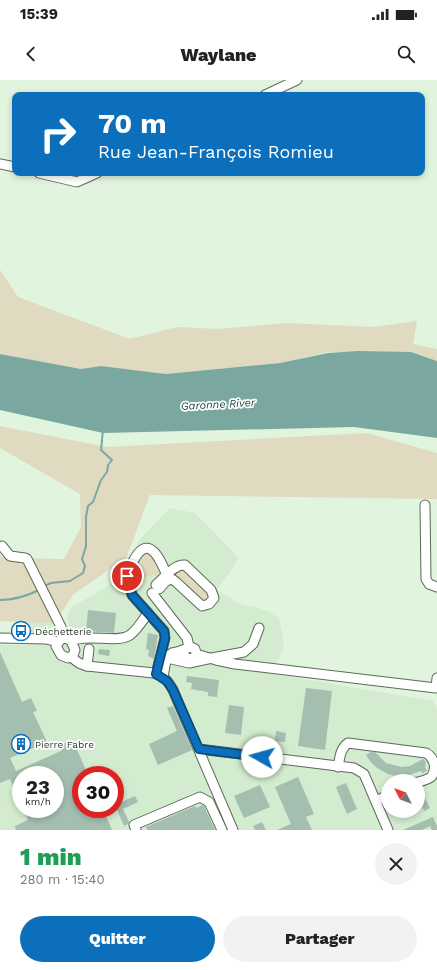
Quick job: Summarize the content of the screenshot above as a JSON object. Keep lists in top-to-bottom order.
{
  "water": ["Garonne River"],
  "places": {
    "bus stop": ["Déchetterie"],
    "building": ["Pierre Fabre"]
  },
  "north": "top left",
  "page": {
    "status": "15:39",
    "header": "Waylane",
    "turn": ["70 m", "Rue Jean-François Romieu"],
    "speed": "23 km/h",
    "limit": "30",
    "heading": ["1 min", "280 m · 15:40"],
    "buttons": ["Quitter", "Partager"]
  }
}
